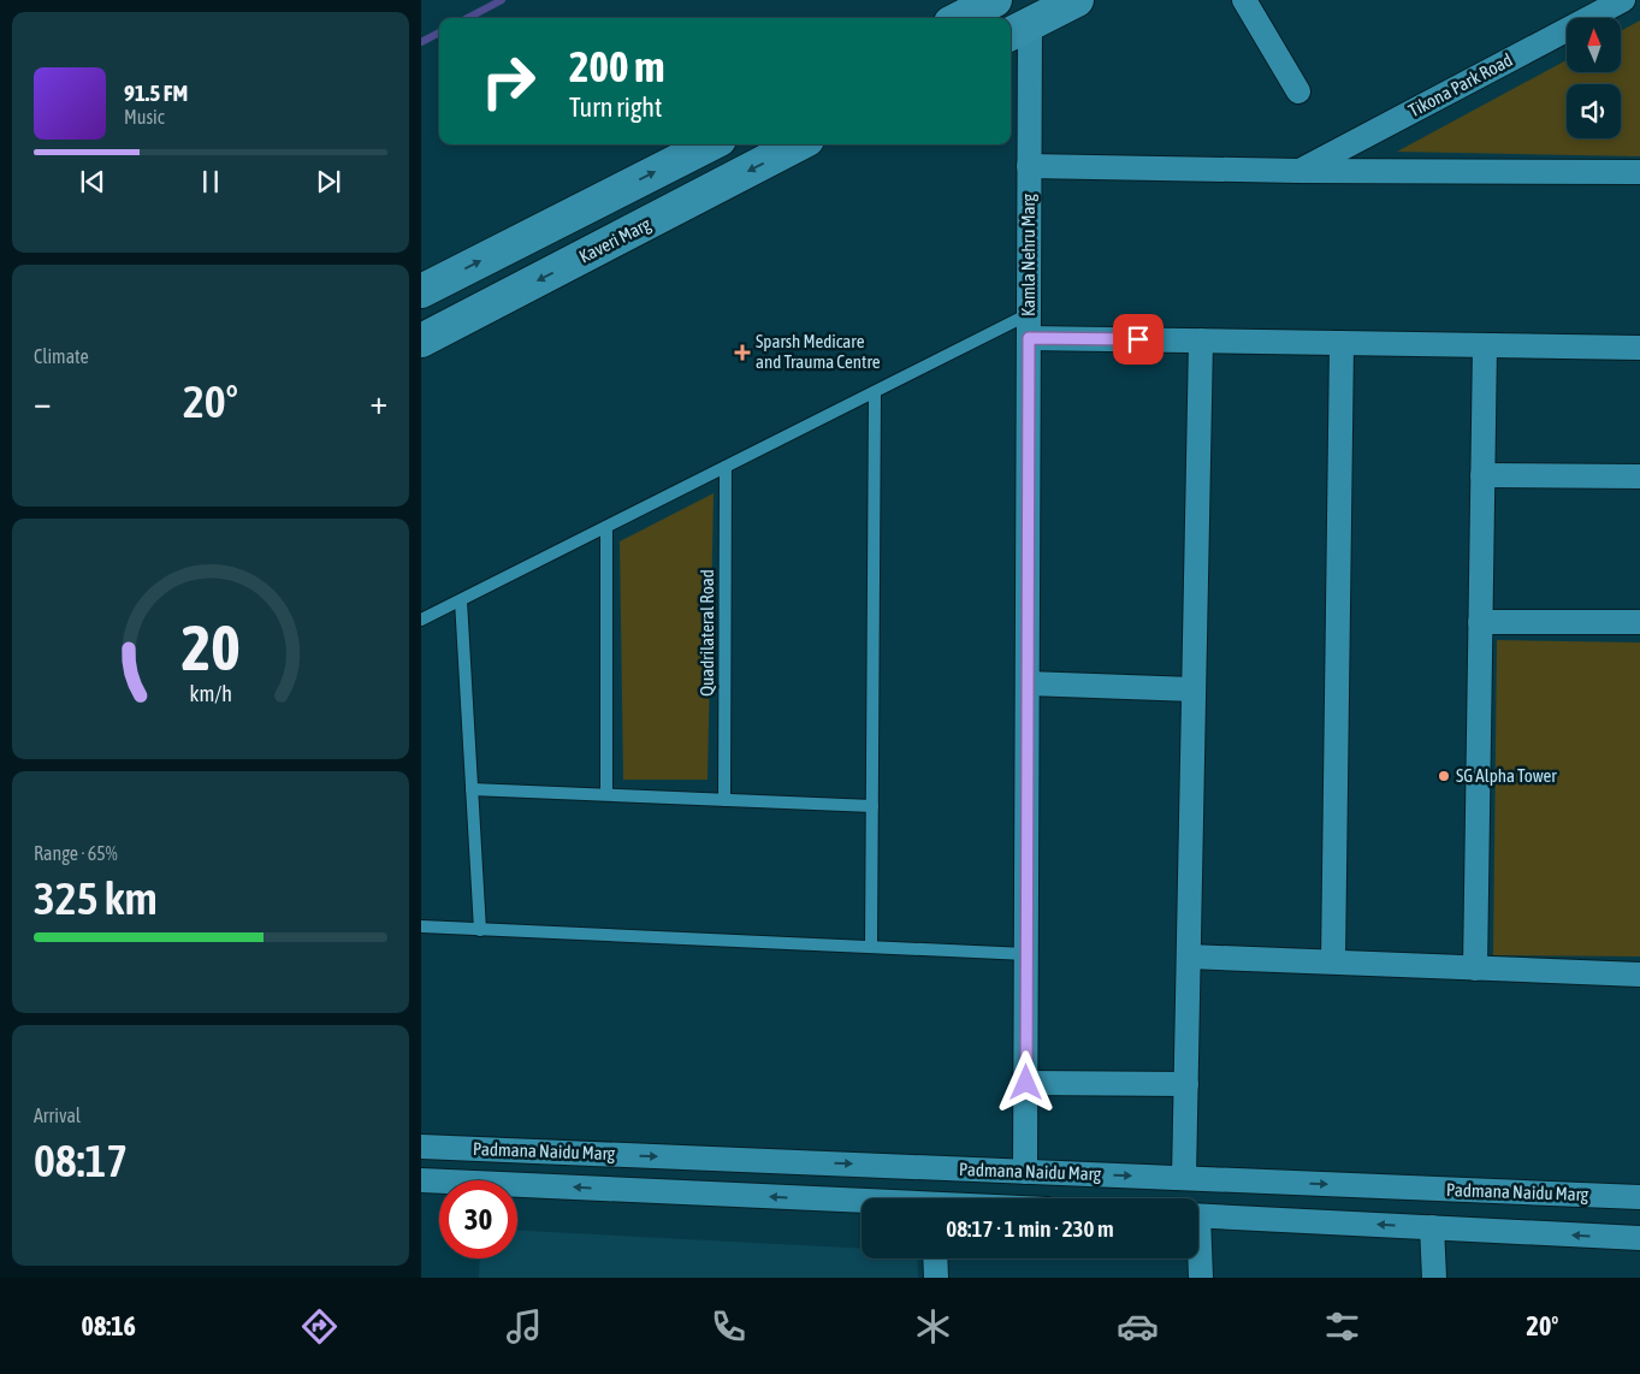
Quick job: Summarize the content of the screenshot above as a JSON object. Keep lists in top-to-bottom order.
{
  "streets": {
    "street": [
      "Tikona Park Road",
      "Kaveri Marg",
      "Kamla Nehru Marg",
      "Padmana Naidu Marg"
    ],
    "lane": ["Quadrilateral Road"]
  },
  "crossings": [
    ["Tikona Park Road", "Kamla Nehru Marg"],
    ["Kamla Nehru Marg", "Padmana Naidu Marg"]
  ],
  "places": {
    "health": ["Sparsh Medicare and Trauma Centre"],
    "other": ["SG Alpha Tower"]
  },
  "north": "top",
  "page": {
    "turn": ["200 m", "Turn right"],
    "song": ["91.5 FM", "Music"],
    "tile": [
      "Climate",
      ["Range · 65%", "325 km"],
      ["Arrival", "08:17"]
    ],
    "heat": ["−", "20°", "+"],
    "limit": "30",
    "trip": "08:17 · 1 min · 230 m",
    "tabs": ["08:16", "20°"],
    "gauge": ["20", "km/h"]
  }
}
